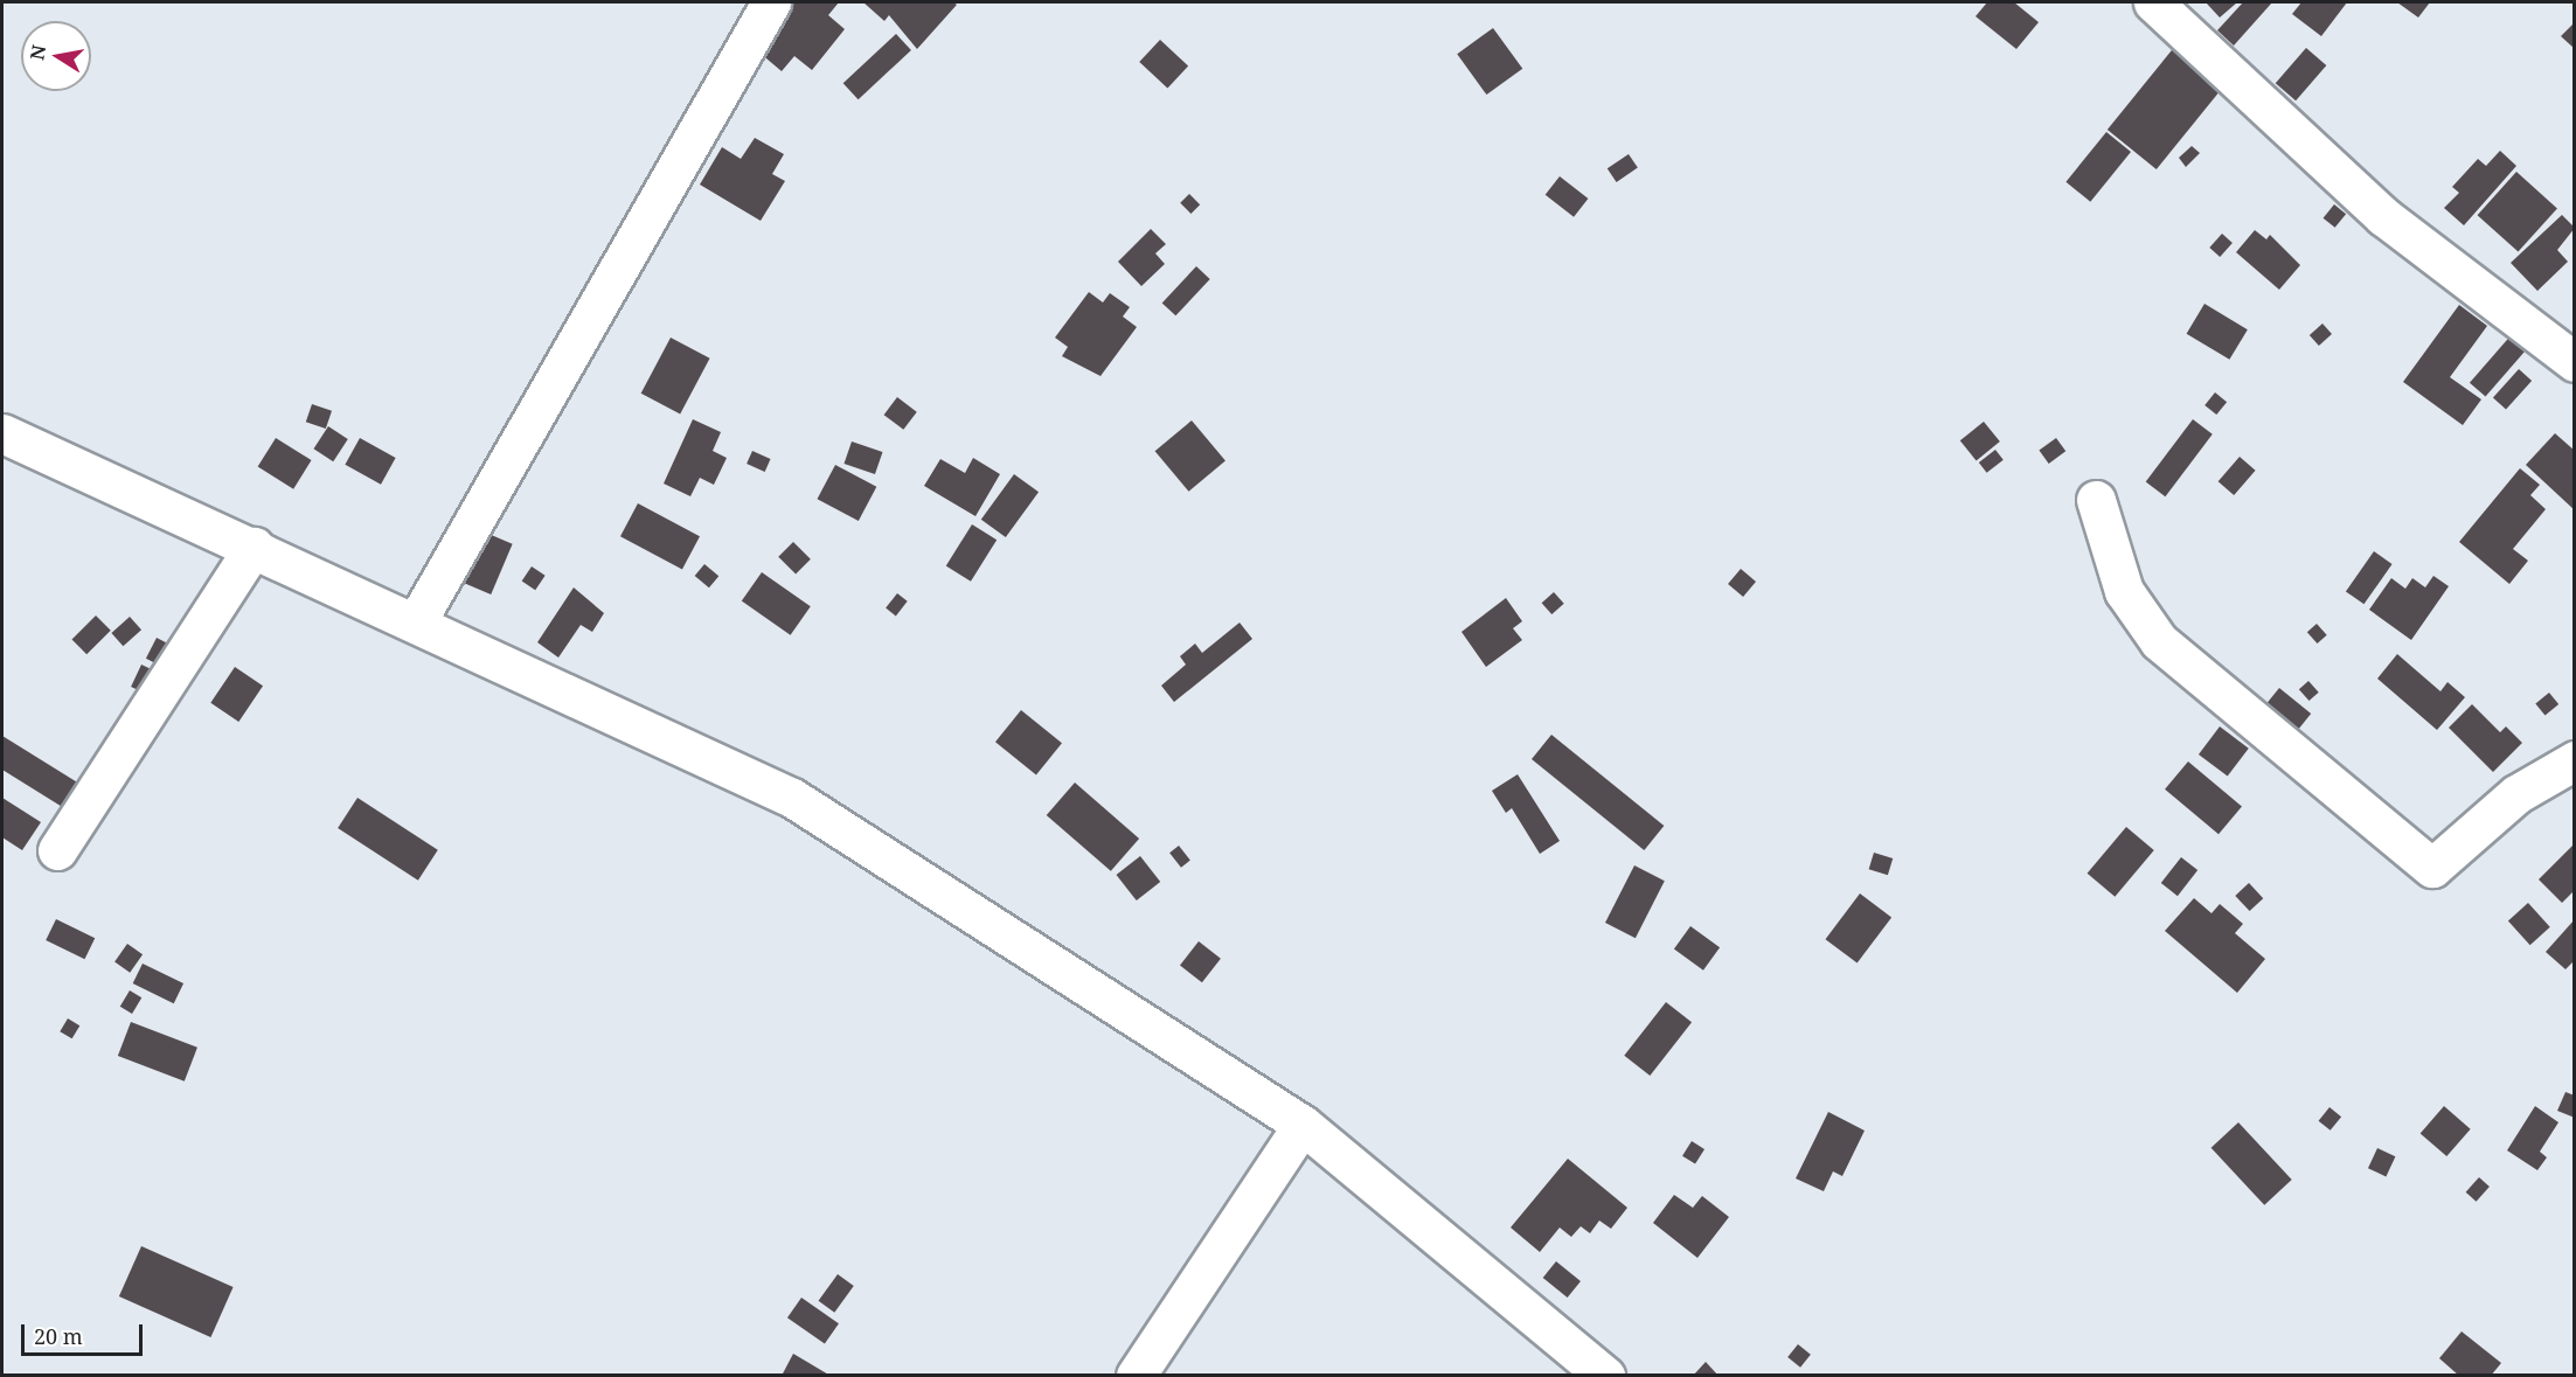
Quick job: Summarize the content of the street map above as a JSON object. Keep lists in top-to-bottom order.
{
  "scale_bar": "20 m",
  "north": "left"
}
